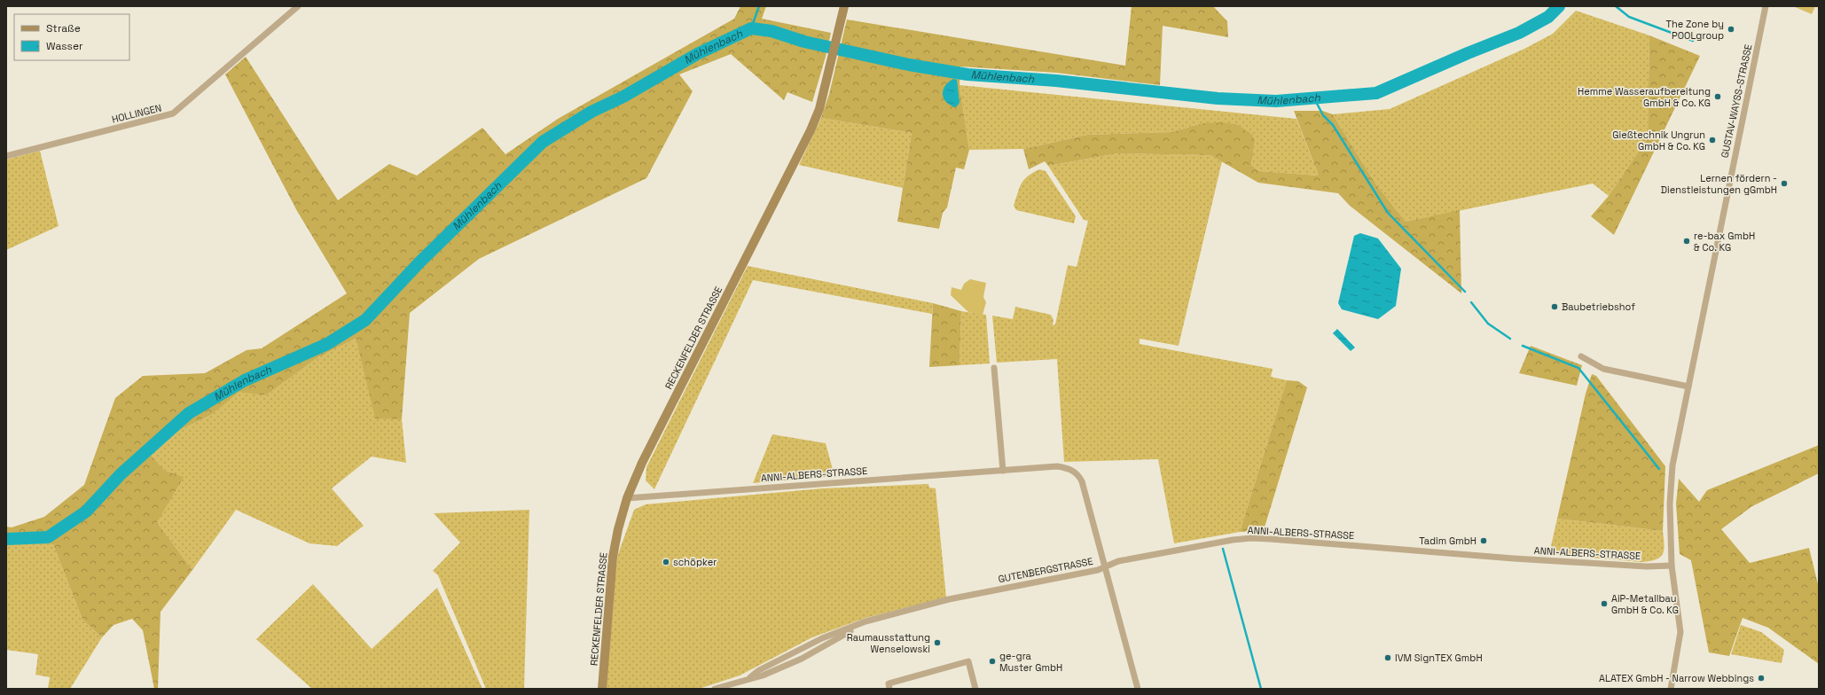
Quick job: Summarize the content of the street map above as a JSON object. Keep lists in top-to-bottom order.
{
  "streets": {
    "street": [
      "GUSTAV-WAYSS-STRASSE",
      "HOLLINGEN",
      "RECKENFELDER STRASSE",
      "ANNI-ALBERS-STRASSE",
      "GUTENBERGSTRASSE"
    ]
  },
  "crossings": [
    ["GUSTAV-WAYSS-STRASSE", "ANNI-ALBERS-STRASSE"],
    ["RECKENFELDER STRASSE", "ANNI-ALBERS-STRASSE"],
    ["ANNI-ALBERS-STRASSE", "GUTENBERGSTRASSE"]
  ],
  "water": ["Mühlenbach"],
  "places": [
    "The Zone by POOLgroup",
    "Hemme Wasseraufbereitung GmbH & Co. KG",
    "Gießtechnik Ungrun GmbH & Co. KG",
    "Lernen fördern - Dienstleistungen gGmbH",
    "re-bax GmbH & Co. KG",
    "Baubetriebshof",
    "Tadim GmbH",
    "schöpker",
    "AiP-Metallbau GmbH & Co. KG",
    "Raumausstattung Wenselowski",
    "IVM SignTEX GmbH",
    "ge-gra Muster GmbH",
    "ALATEX GmbH - Narrow Webbings"
  ],
  "legend": ["Straße", "Wasser"]
}
